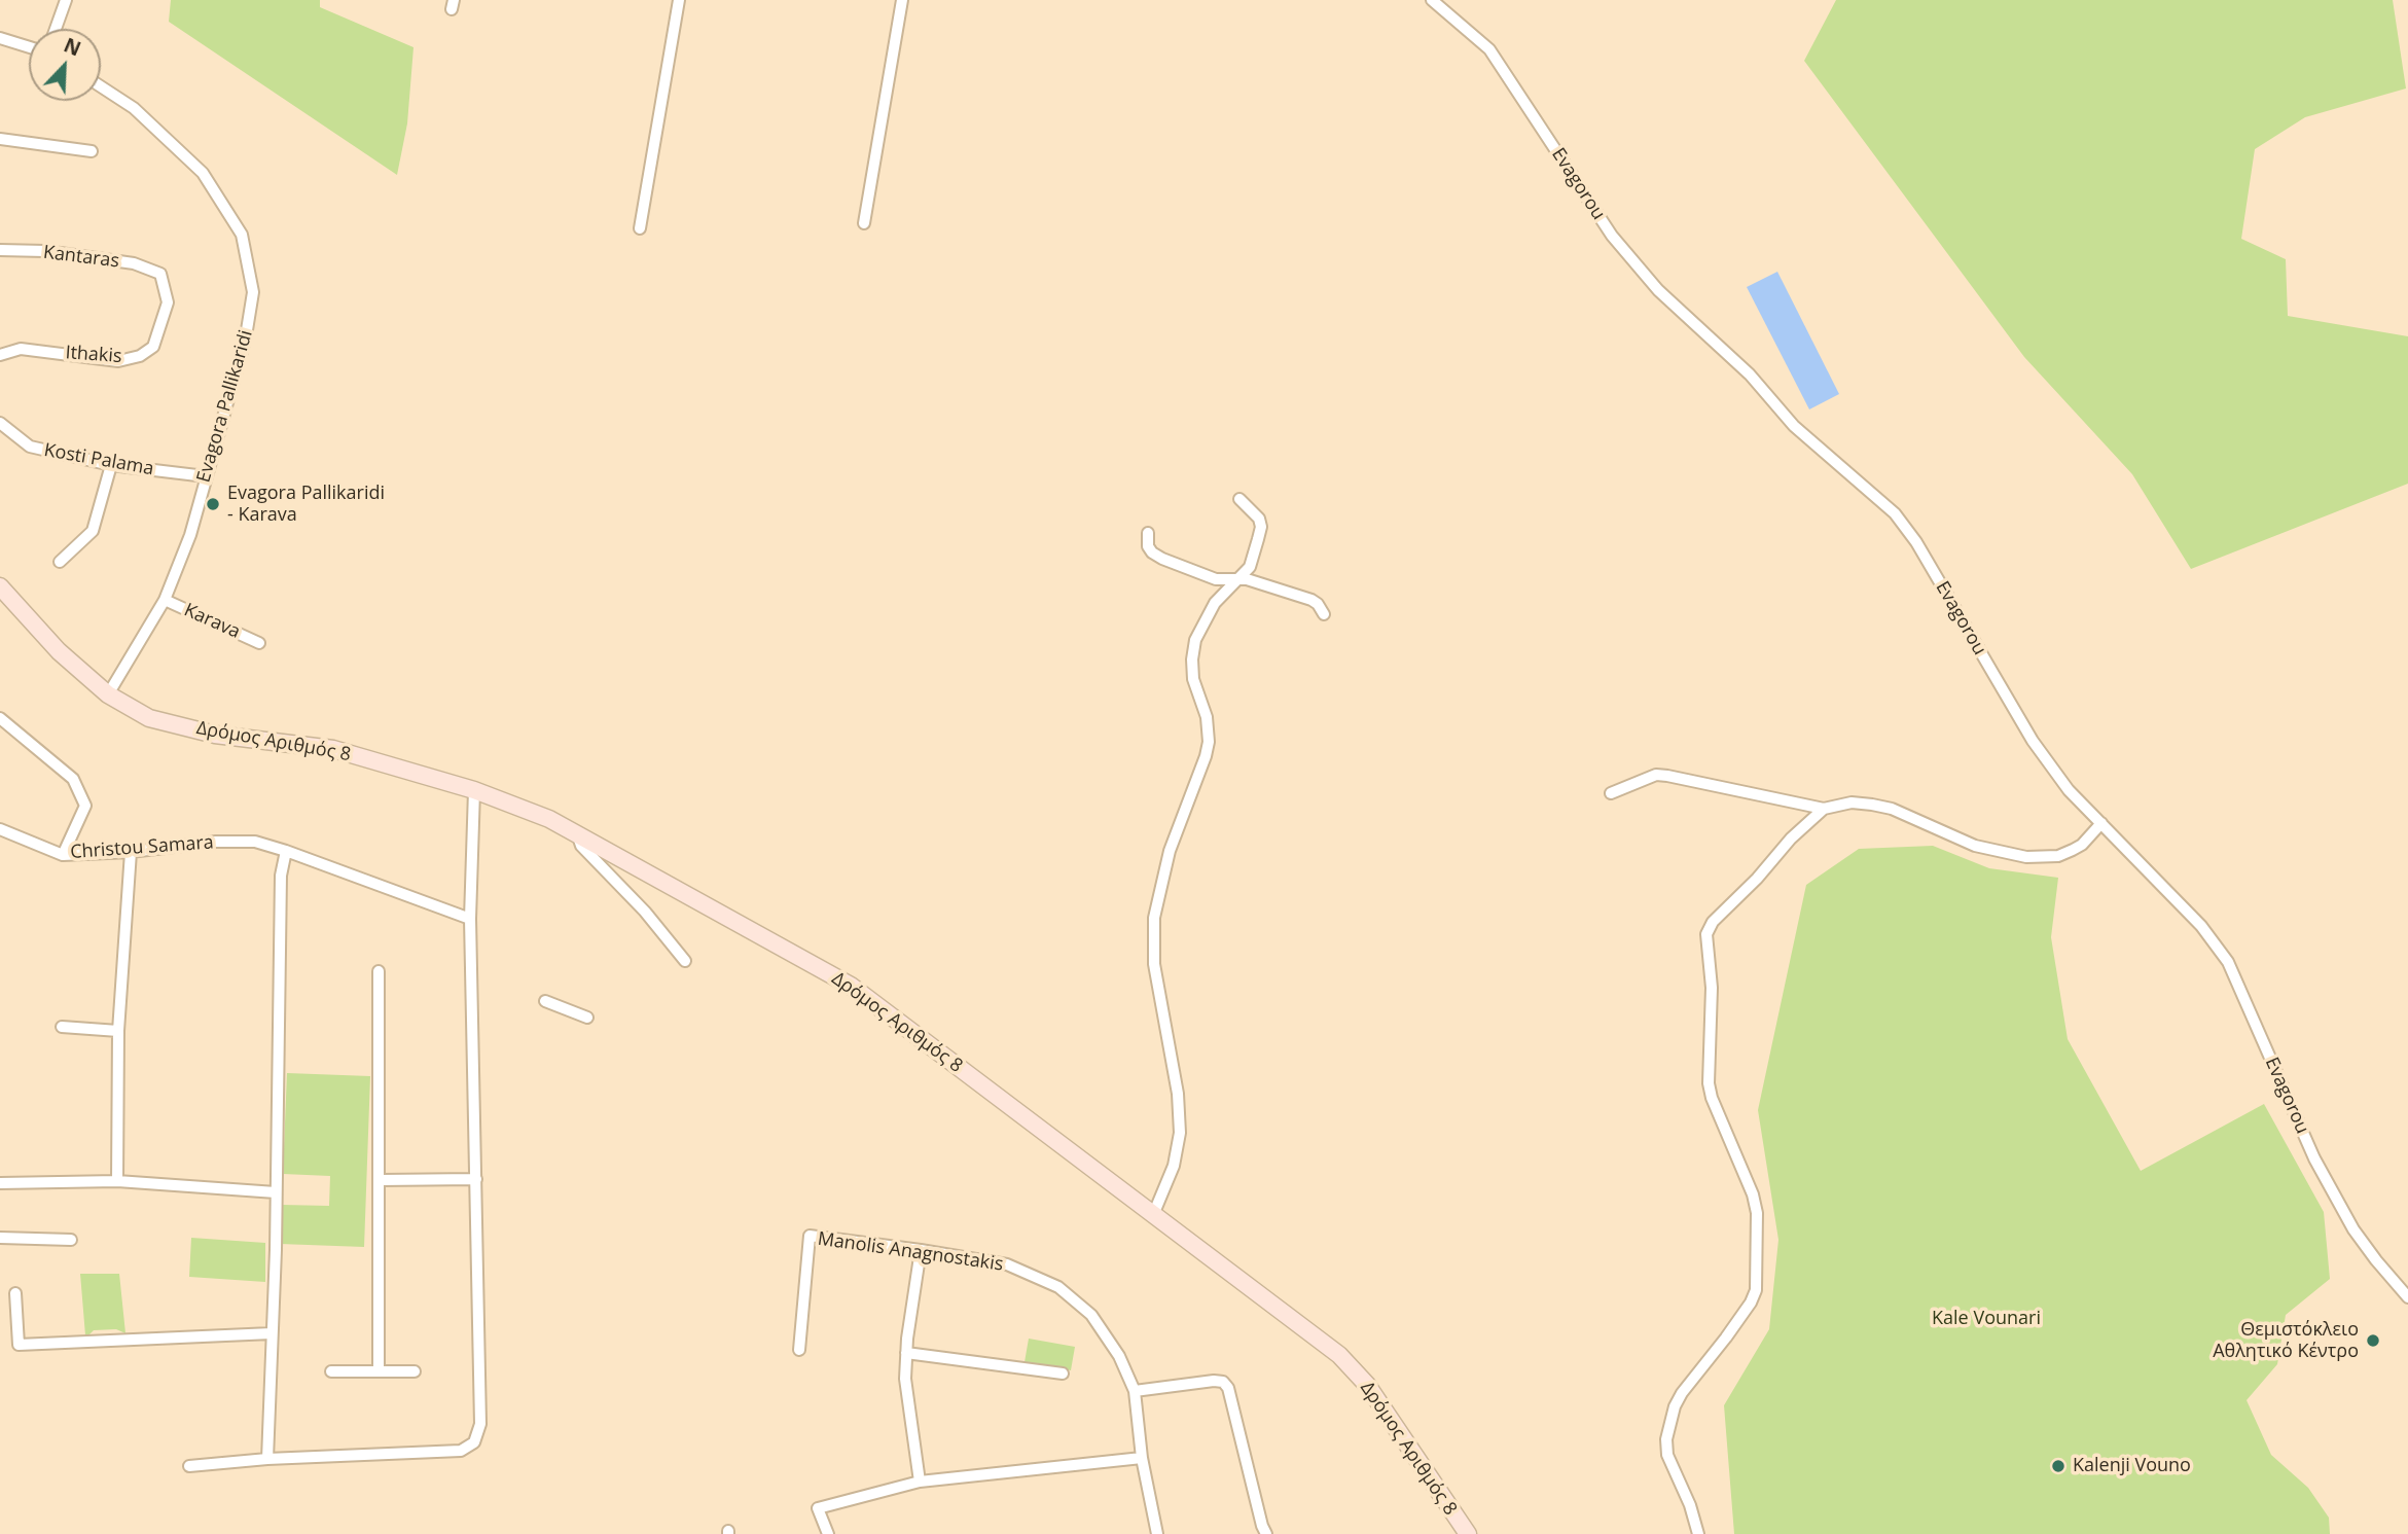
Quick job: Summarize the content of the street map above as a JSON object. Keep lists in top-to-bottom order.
{
  "streets": {
    "street": [
      "Evagorou",
      "Kantaras",
      "Ithakis",
      "Evagora Pallikaridi",
      "Kosti Palama",
      "Karava",
      "Δρόμος Αριθμός 8",
      "Christou Samara",
      "Manolis Anagnostakis"
    ]
  },
  "crossings": [
    ["Kantaras", "Ithakis"],
    ["Evagora Pallikaridi", "Kosti Palama"],
    ["Evagora Pallikaridi", "Karava"],
    ["Evagora Pallikaridi", "Δρόμος Αριθμός 8"]
  ],
  "parks": ["Kale Vounari"],
  "places": ["Evagora Pallikaridi - Karava", "Θεμιστόκλειο Αθλητικό Κέντρο", "Kalenji Vouno"],
  "north": "top right"
}
